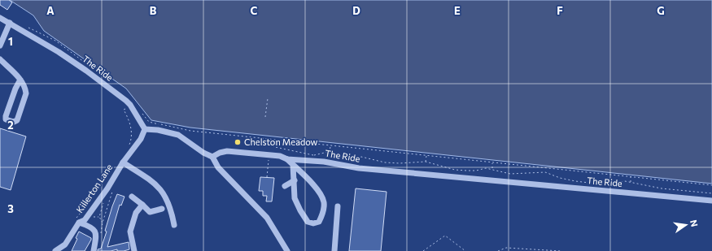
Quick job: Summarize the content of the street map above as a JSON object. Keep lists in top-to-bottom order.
{
  "streets": {
    "street": ["The Ride", "Killerton Lane"]
  },
  "crossings": [
    ["The Ride", "Killerton Lane"]
  ],
  "places": ["Chelston Meadow"],
  "north": "right",
  "grid": {
    "columns": [
      "A",
      "B",
      "C",
      "D",
      "E",
      "F",
      "G"
    ],
    "rows": ["1", "2", "3"]
  }
}
